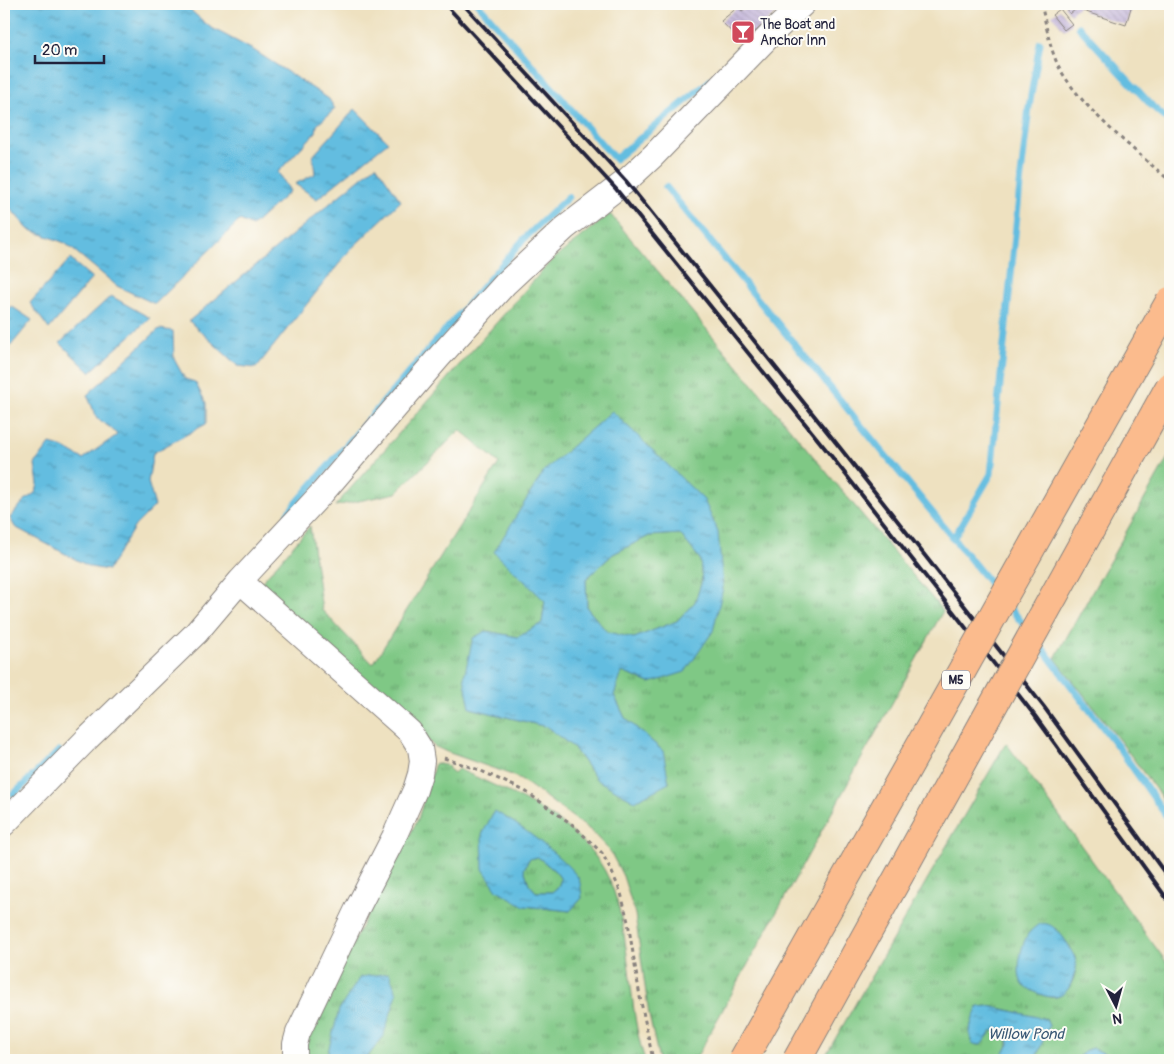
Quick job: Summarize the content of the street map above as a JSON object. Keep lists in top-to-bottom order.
{
  "streets": {
    "highway": ["M5"]
  },
  "water": ["Willow Pond"],
  "places": {
    "bar": ["The Boat and Anchor Inn"]
  },
  "scale_bar": "20 m",
  "north": "bottom"
}
